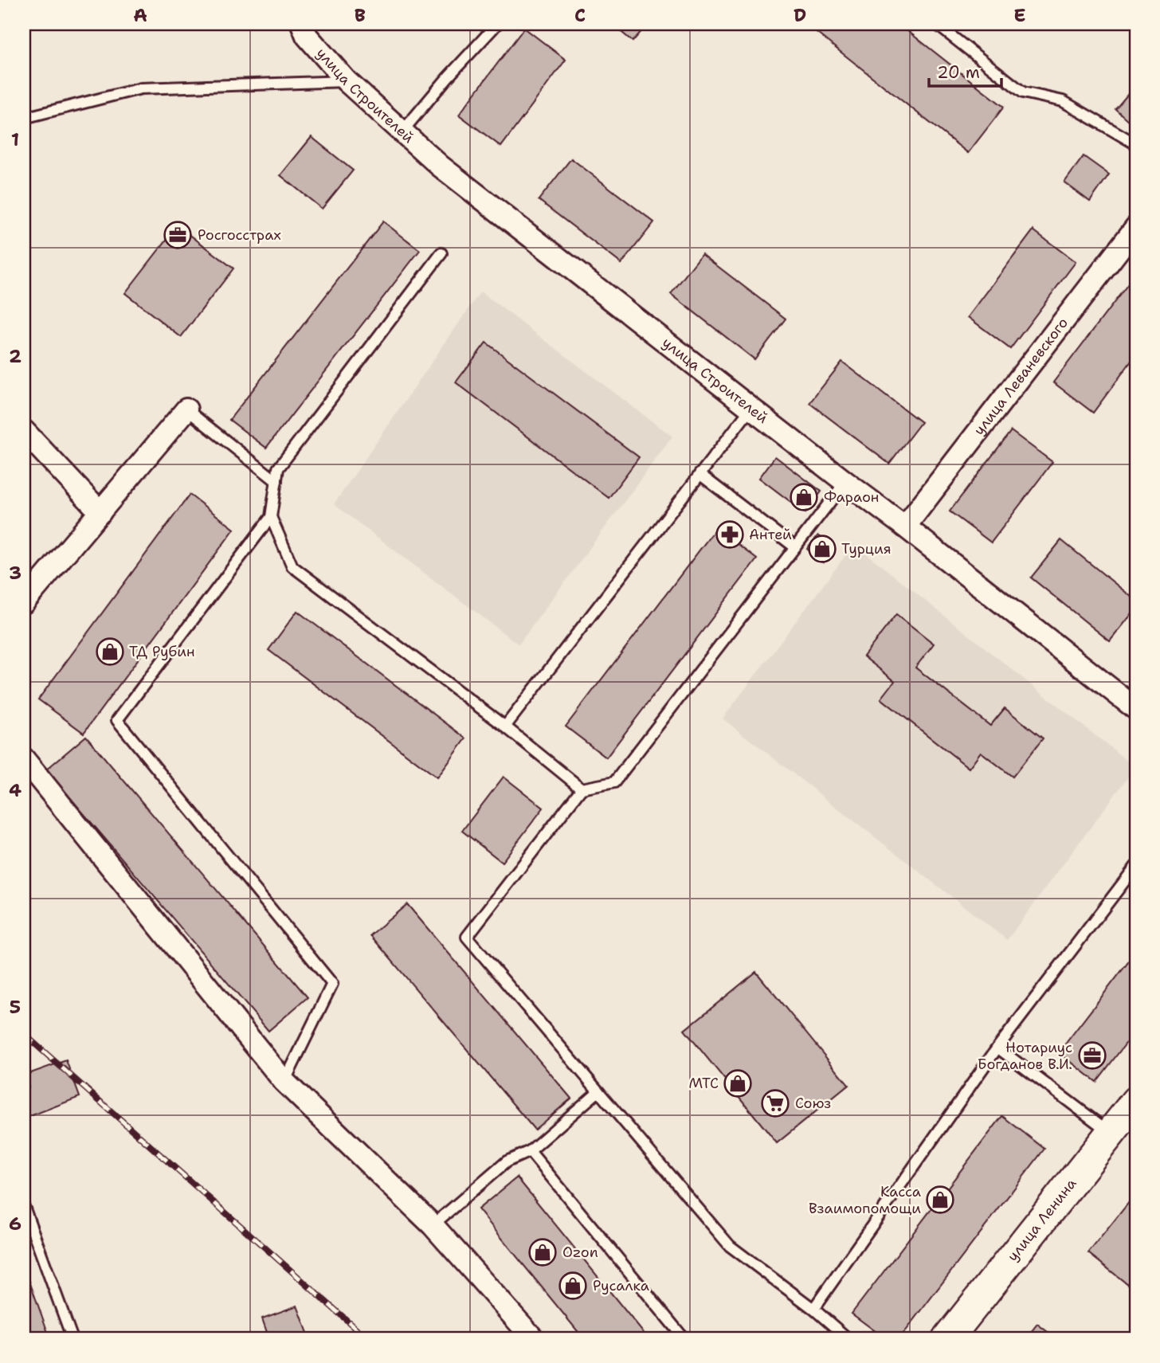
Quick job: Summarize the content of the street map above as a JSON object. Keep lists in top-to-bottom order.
{
  "streets": {
    "street": ["улица Строителей", "улица Леваневского", "улица Ленина"]
  },
  "crossings": [
    ["улица Строителей", "улица Леваневского"]
  ],
  "places": {
    "office": ["Росгосстрах", "Нотариус Богданов В.И."],
    "shop": [
      "Фараон",
      "Турция",
      "ТД Рубин",
      "МТС",
      "Касса Взаимопомощи",
      "Ozon",
      "Русалка"
    ],
    "pharmacy": ["Антей"],
    "supermarket": ["Союз"]
  },
  "scale_bar": "20 m",
  "grid": {
    "columns": [
      "A",
      "B",
      "C",
      "D",
      "E"
    ],
    "rows": [
      "1",
      "2",
      "3",
      "4",
      "5",
      "6"
    ]
  }
}
